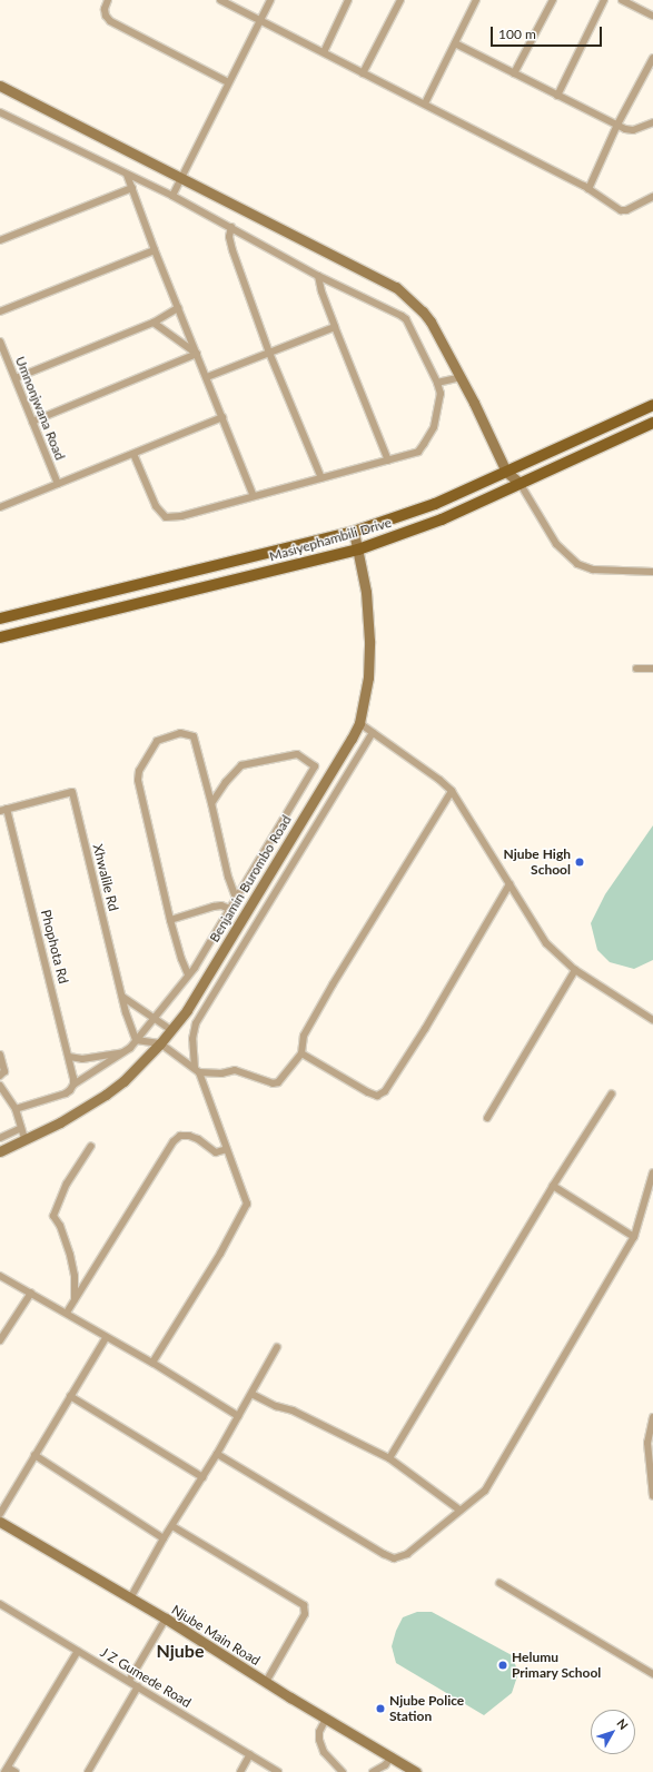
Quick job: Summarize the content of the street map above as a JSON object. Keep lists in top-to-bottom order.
{
  "streets": {
    "main road": ["Masiyephambili Drive"],
    "street": [
      "Umnonjwana Road",
      "Xhwalile Rd",
      "Benjamin Burombo Road",
      "Phophota Rd",
      "Njube Main Road",
      "J Z Gumede Road"
    ]
  },
  "crossings": [
    ["Masiyephambili Drive", "Benjamin Burombo Road"],
    ["Xhwalile Rd", "Phophota Rd"]
  ],
  "districts": ["Njube"],
  "places": ["Njube High School", "Helumu Primary School", "Njube Police Station"],
  "scale_bar": "100 m",
  "north": "top right"
}
